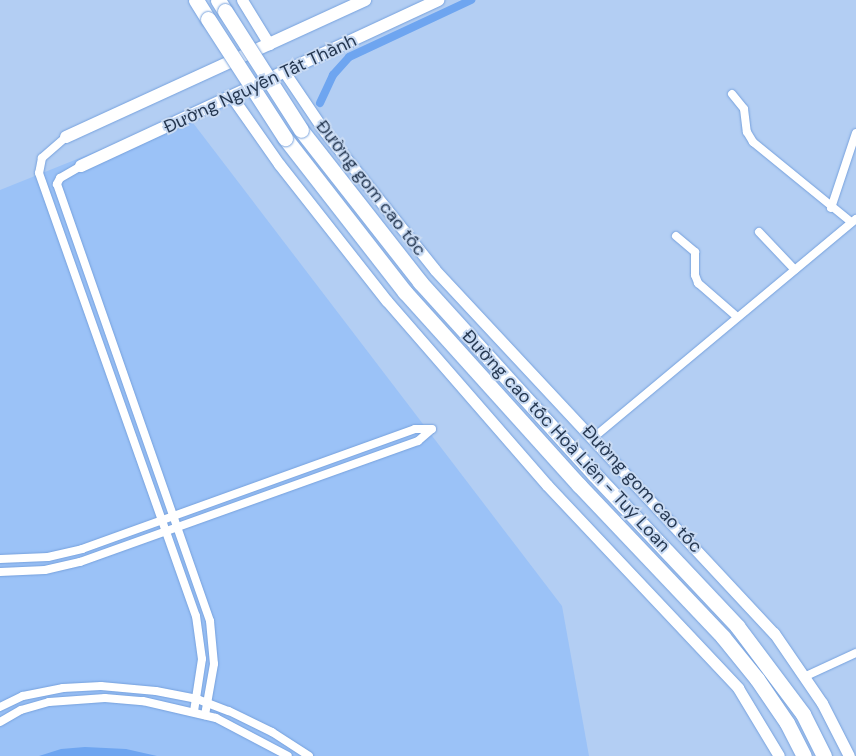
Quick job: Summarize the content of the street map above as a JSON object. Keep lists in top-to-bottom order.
{
  "streets": {
    "highway": ["Đường cao tốc Hoà Liên - Tuý Loan"],
    "main road": ["Đường Nguyễn Tất Thành", "Đường gom cao tốc"]
  },
  "crossings": [
    ["Đường Nguyễn Tất Thành", "Đường gom cao tốc"]
  ]
}
